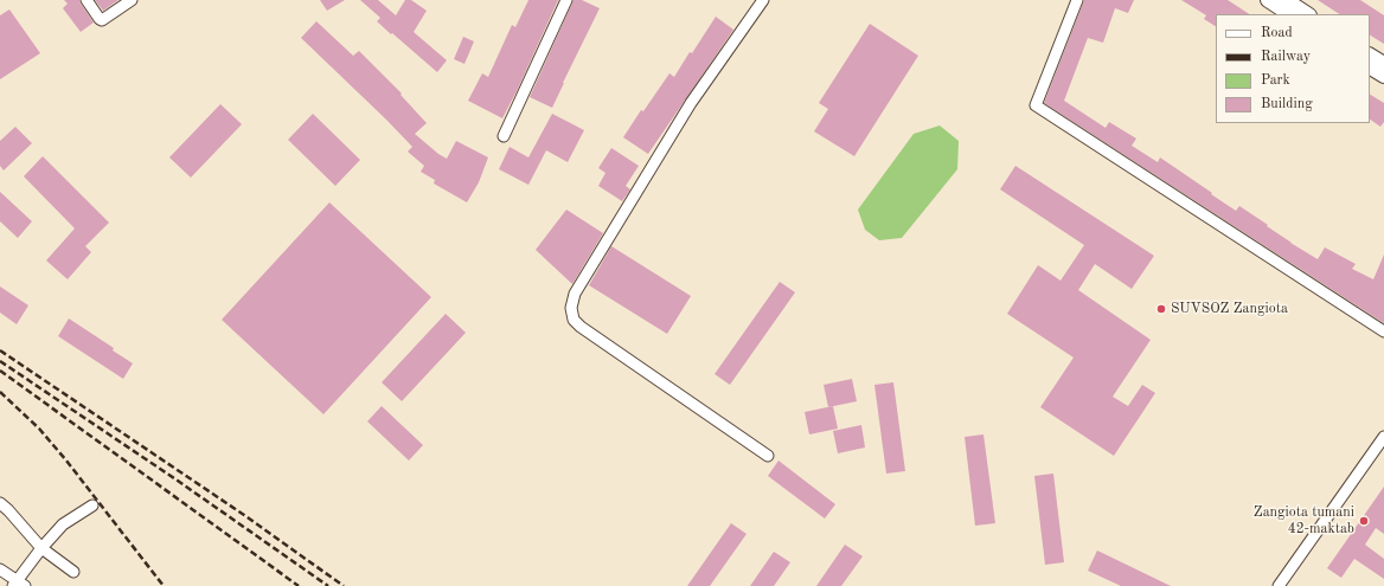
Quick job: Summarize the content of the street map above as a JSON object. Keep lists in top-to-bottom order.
{
  "places": ["SUVSOZ Zangiota", "Zangiota tumani 42-maktab"],
  "legend": [
    "Road",
    "Railway",
    "Park",
    "Building"
  ]
}
